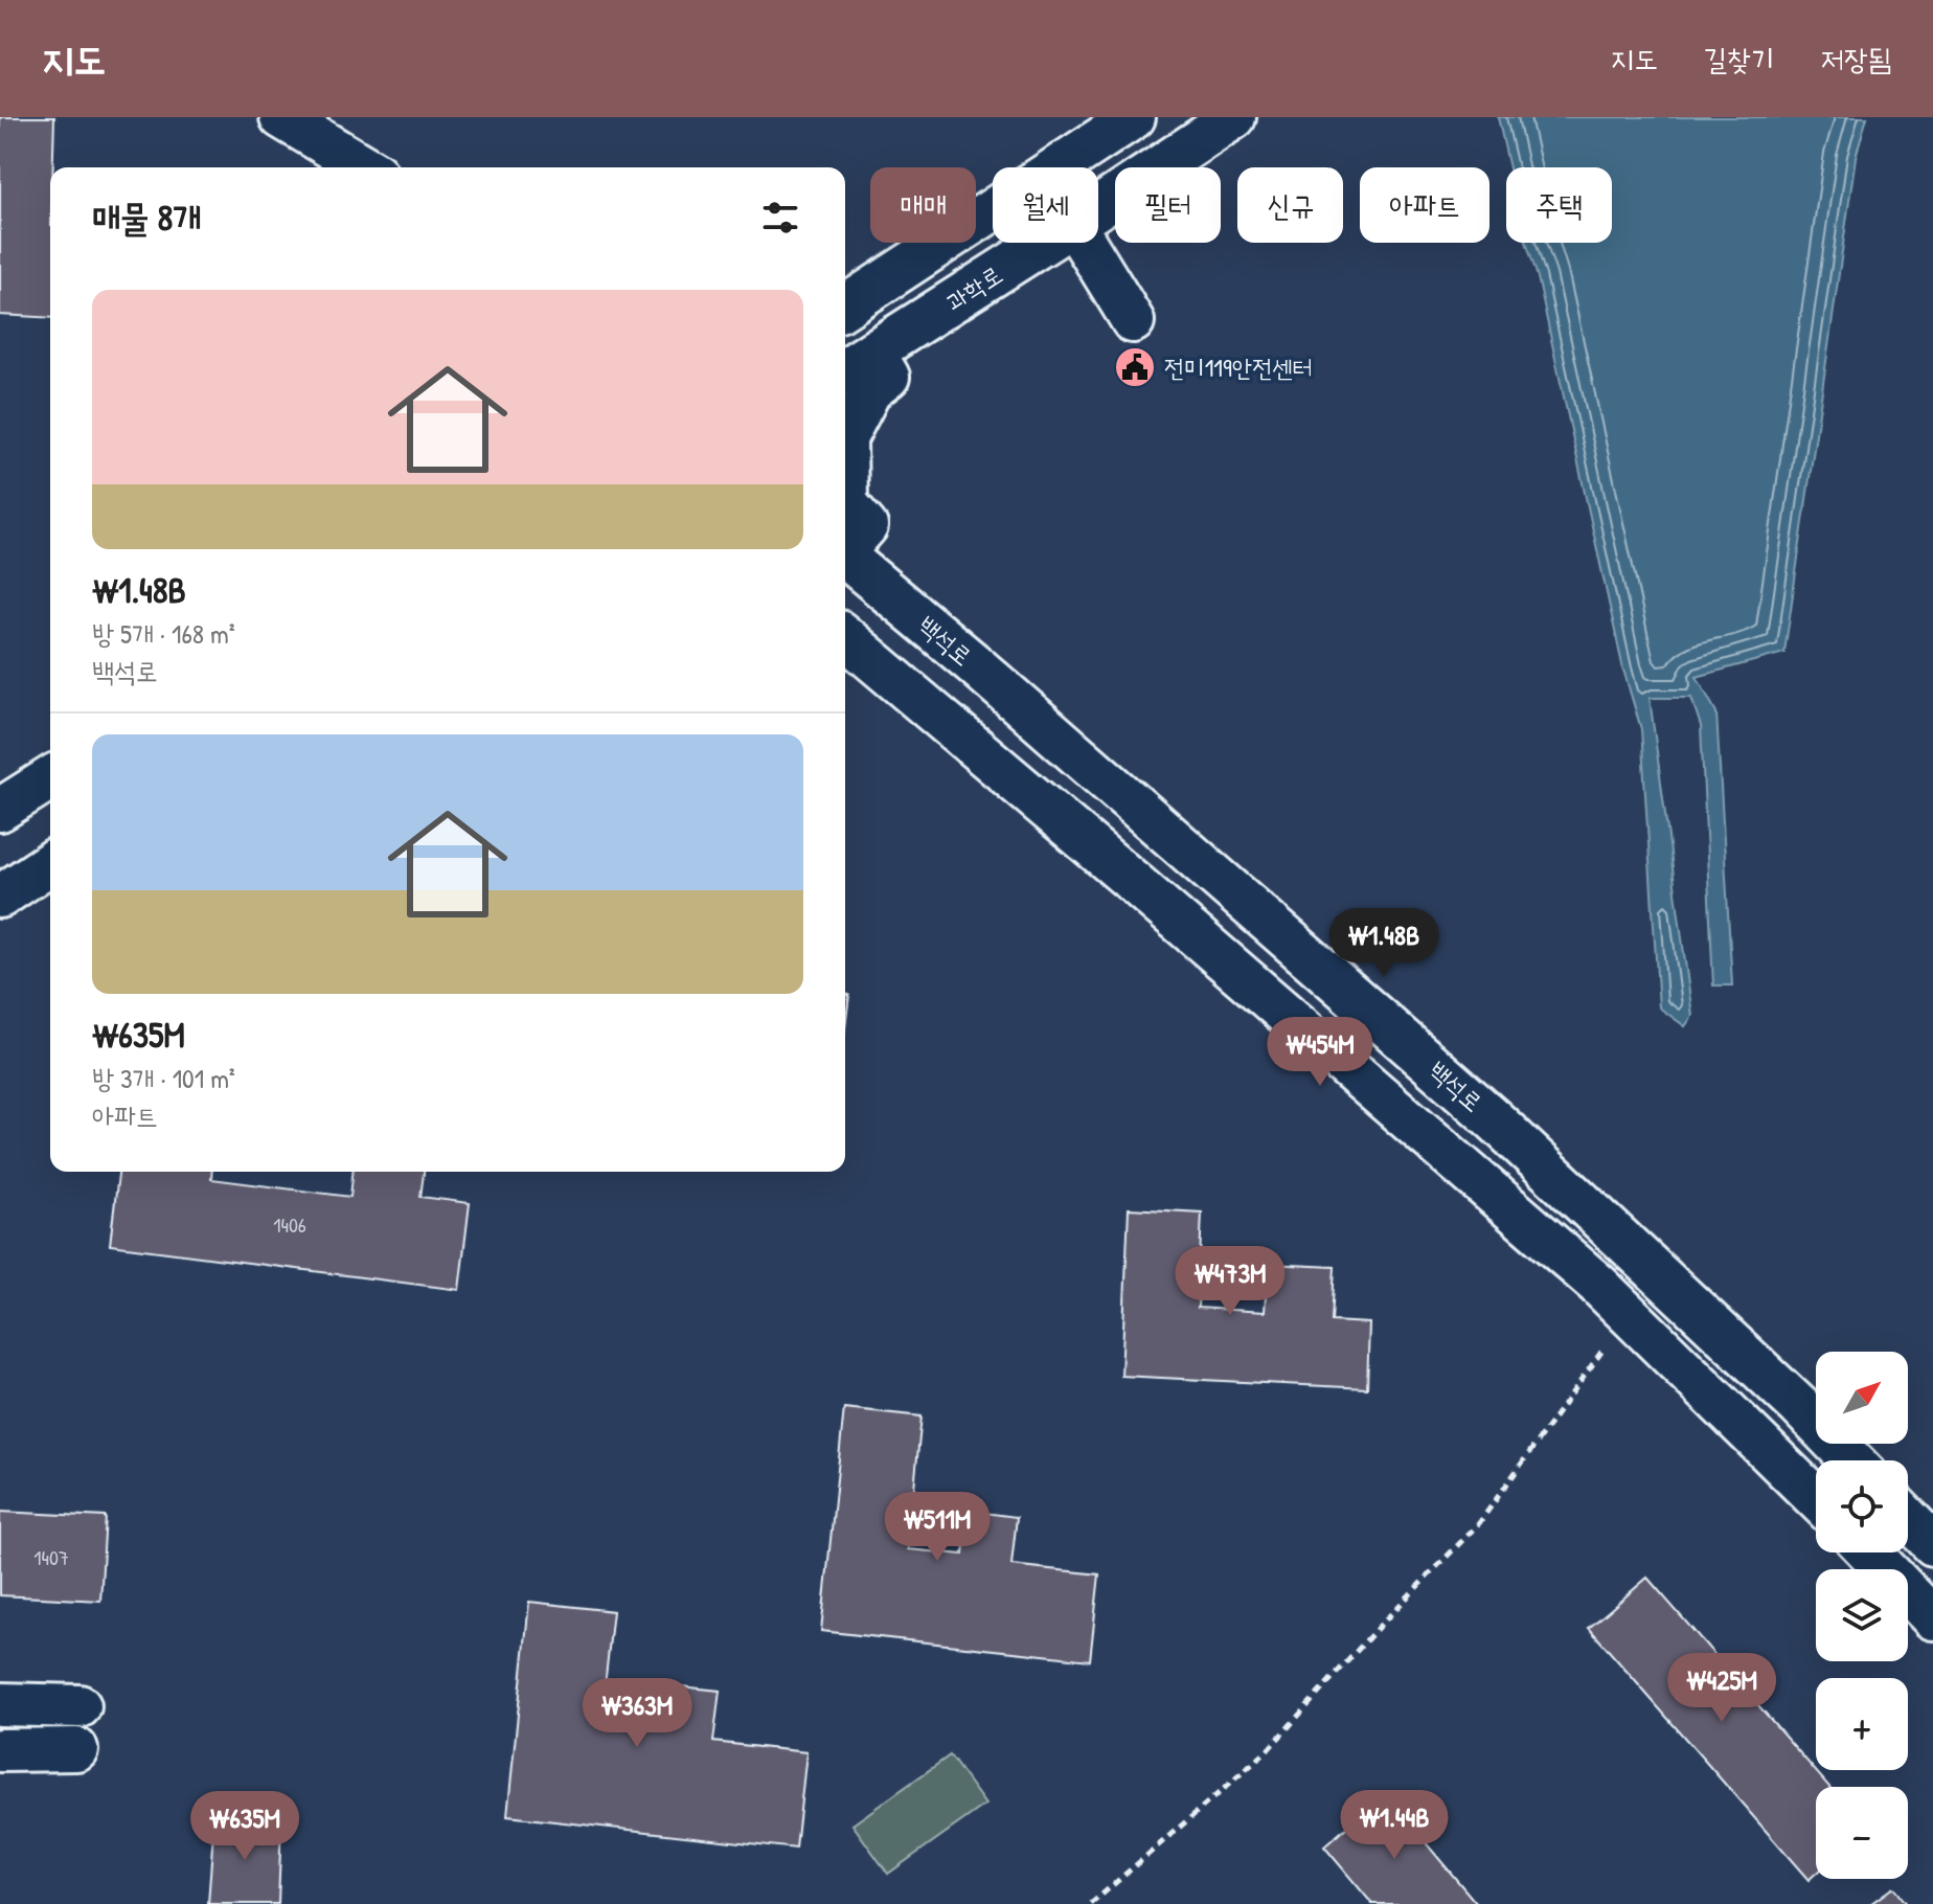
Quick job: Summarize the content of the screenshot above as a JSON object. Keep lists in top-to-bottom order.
{
  "streets": {
    "street": ["과학로", "백석로"]
  },
  "places": {
    "public building": ["전미119안전센터"]
  },
  "house_numbers": ["1406", "1407"],
  "north": "top right",
  "page": {
    "header": "지도",
    "nav": ["지도", "길찾기", "저장됨"],
    "chip": [
      "매매",
      "월세",
      "필터",
      "신규",
      "아파트",
      "주택"
    ],
    "heading": "매물 8개",
    "list": [
      {
        "name": "₩1.48B",
        "note": "방 5개 · 168 m² · 백석로"
      },
      {
        "name": "₩635M",
        "note": "방 3개 · 101 m² · 아파트"
      }
    ],
    "price": [
      "₩1.48B",
      "₩454M",
      "₩473M",
      "₩511M",
      "₩425M",
      "₩363M",
      "₩1.44B",
      "₩635M"
    ],
    "map_buttons": ["+", "−"]
  }
}
